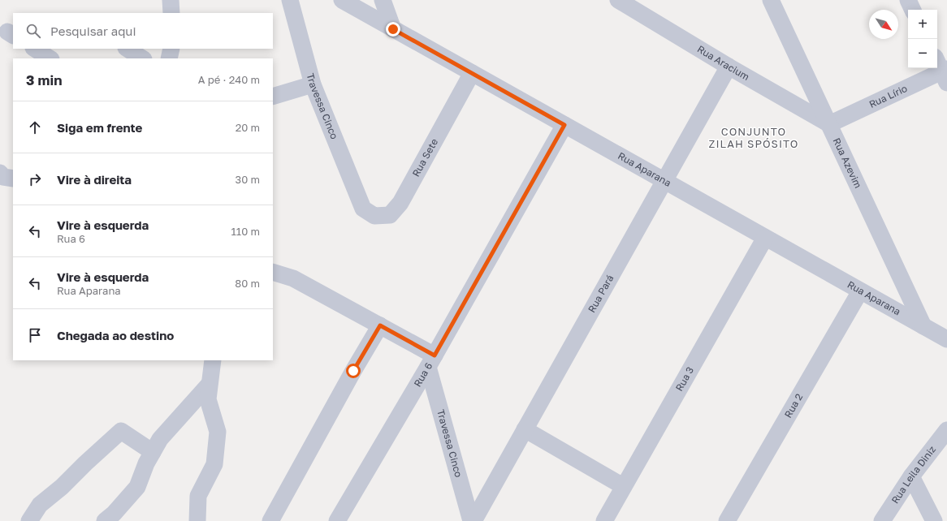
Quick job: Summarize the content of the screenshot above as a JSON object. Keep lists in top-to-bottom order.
{
  "streets": {
    "street": [
      "Rua Aracium",
      "Rua Lírio",
      "Travessa Cinco",
      "Rua Sete",
      "Rua Azevim",
      "Rua Aparana",
      "Rua Pará",
      "Rua 6",
      "Rua 3",
      "Rua 2",
      "Rua Leila Diniz"
    ]
  },
  "crossings": [
    ["Rua Aracium", "Rua Lírio"],
    ["Rua Aracium", "Rua Azevim"],
    ["Rua Aracium", "Rua Pará"],
    ["Rua Lírio", "Rua Azevim"],
    ["Travessa Cinco", "Rua Sete"],
    ["Travessa Cinco", "Rua 6"],
    ["Rua Sete", "Rua Aparana"],
    ["Rua Azevim", "Rua Aparana"],
    ["Rua Aparana", "Rua Pará"],
    ["Rua Aparana", "Rua 6"],
    ["Rua Aparana", "Rua 3"],
    ["Rua Aparana", "Rua 2"]
  ],
  "districts": ["CONJUNTO ZILAH SPÓSITO"],
  "north": "bottom right",
  "page": {
    "map_buttons": ["+", "−"],
    "search": "Pesquisar aqui",
    "heading": ["3 min", "A pé · 240 m"],
    "list": [
      ["Siga em frente", "20 m"],
      ["Vire à direita", "30 m"],
      ["Vire à esquerda", "Rua 6", "110 m"],
      ["Vire à esquerda", "Rua Aparana", "80 m"],
      "Chegada ao destino"
    ]
  }
}
